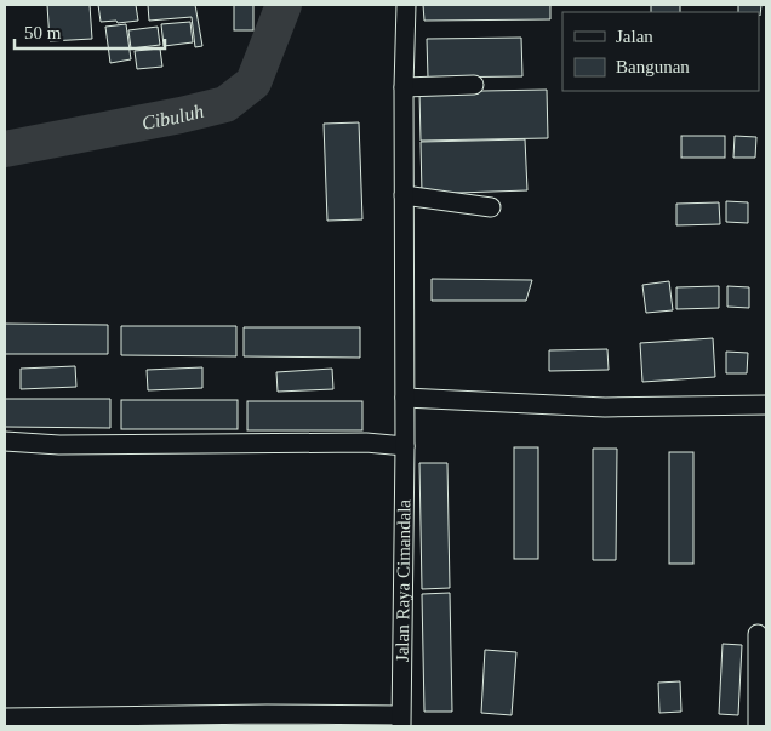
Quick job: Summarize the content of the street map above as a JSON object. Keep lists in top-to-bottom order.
{
  "streets": {
    "street": ["Jalan Raya Cimandala"]
  },
  "water": ["Cibuluh"],
  "legend": ["Jalan", "Bangunan"],
  "scale_bar": "50 m"
}
